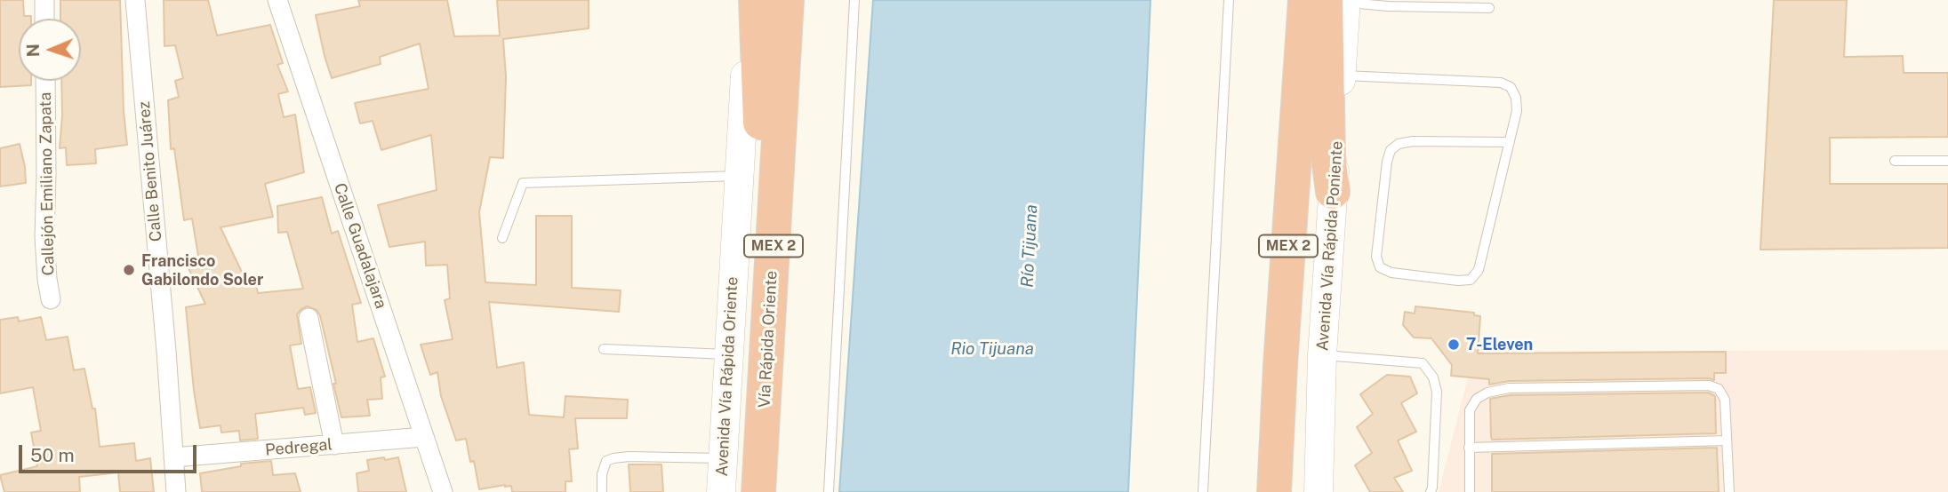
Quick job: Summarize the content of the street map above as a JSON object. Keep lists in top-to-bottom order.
{
  "streets": {
    "highway": ["MEX 2", "Vía Rápida Oriente"],
    "main road": ["Avenida Vía Rápida Poniente", "Avenida Vía Rápida Oriente"],
    "street": [
      "Calle Benito Juárez",
      "Callejón Emiliano Zapata",
      "Calle Guadalajara",
      "Pedregal"
    ]
  },
  "crossings": [
    ["Calle Benito Juárez", "Pedregal"],
    ["Calle Guadalajara", "Pedregal"]
  ],
  "water": ["Río Tijuana", "Rio Tijuana"],
  "places": ["Francisco Gabilondo Soler", "7-Eleven"],
  "scale_bar": "50 m",
  "north": "left"
}
